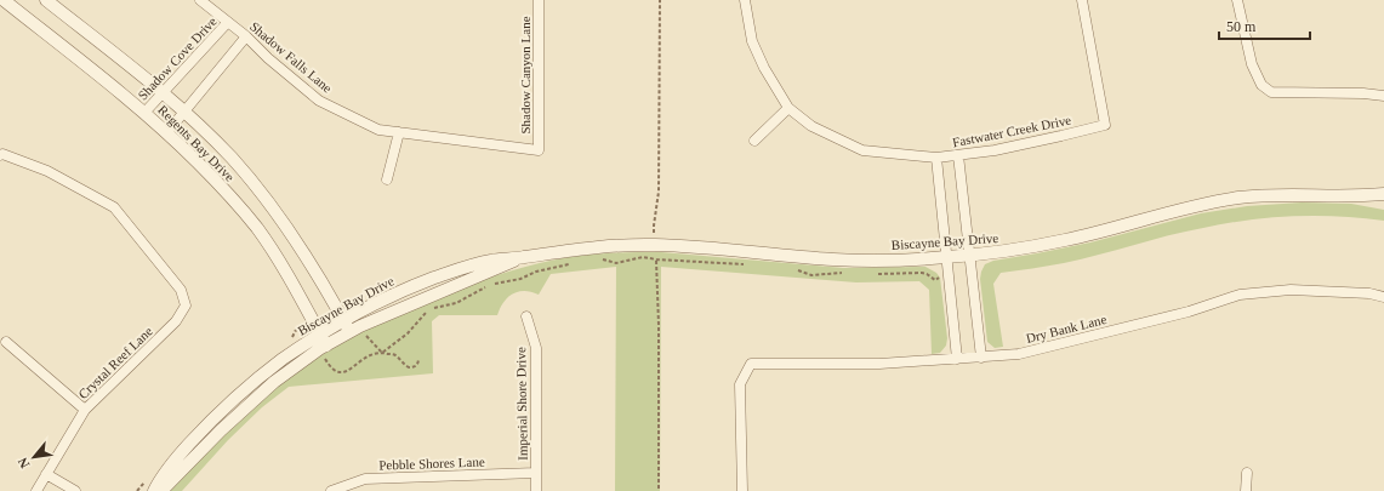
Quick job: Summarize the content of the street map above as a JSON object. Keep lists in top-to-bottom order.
{
  "streets": {
    "street": [
      "Shadow Falls Lane",
      "Shadow Cove Drive",
      "Shadow Canyon Lane",
      "Fastwater Creek Drive",
      "Regents Bay Drive",
      "Biscayne Bay Drive",
      "Dry Bank Lane",
      "Crystal Reef Lane",
      "Imperial Shore Drive",
      "Pebble Shores Lane"
    ]
  },
  "crossings": [
    ["Shadow Falls Lane", "Shadow Cove Drive"],
    ["Shadow Falls Lane", "Shadow Canyon Lane"],
    ["Shadow Cove Drive", "Regents Bay Drive"],
    ["Regents Bay Drive", "Biscayne Bay Drive"],
    ["Imperial Shore Drive", "Pebble Shores Lane"]
  ],
  "scale_bar": "50 m",
  "north": "bottom left"
}
